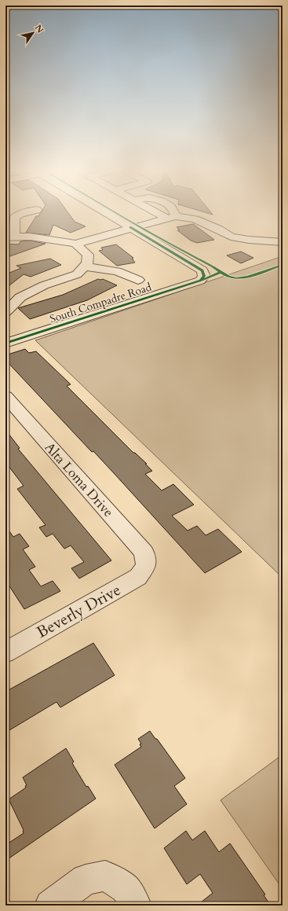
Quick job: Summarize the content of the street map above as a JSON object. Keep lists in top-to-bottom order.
{
  "streets": {
    "street": ["South Compadre Road", "Alta Loma Drive", "Beverly Drive"]
  },
  "crossings": [
    ["Alta Loma Drive", "Beverly Drive"]
  ],
  "north": "top right"
}
